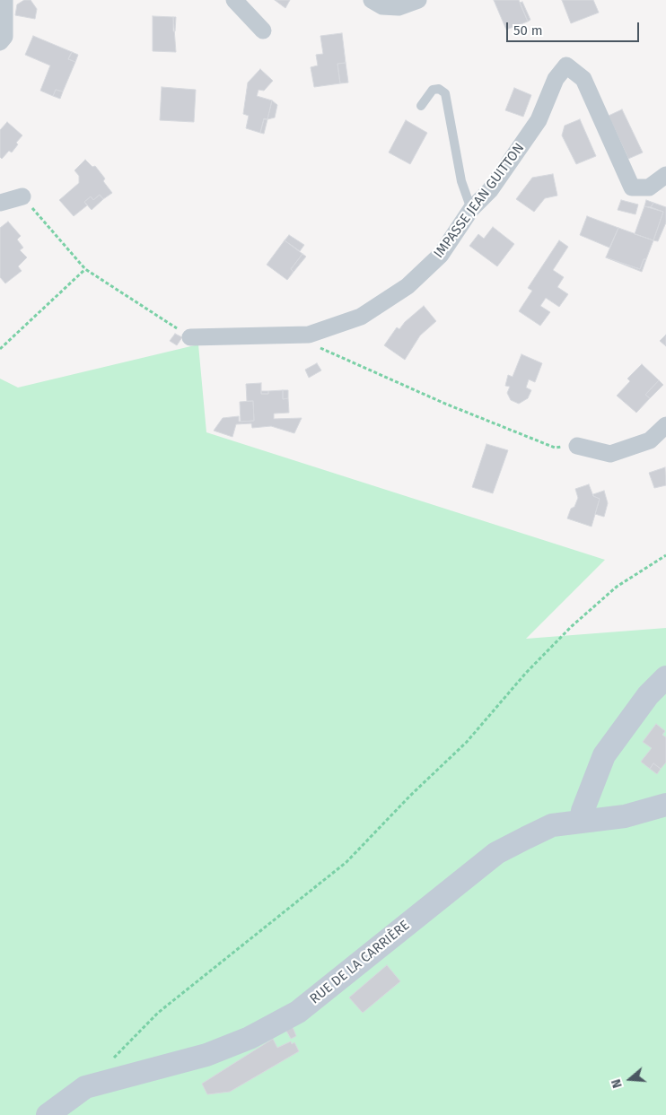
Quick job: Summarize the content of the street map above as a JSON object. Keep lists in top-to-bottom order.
{
  "streets": {
    "street": ["IMPASSE JEAN GUITTON", "RUE DE LA CARRIÈRE"]
  },
  "scale_bar": "50 m",
  "north": "left"
}
